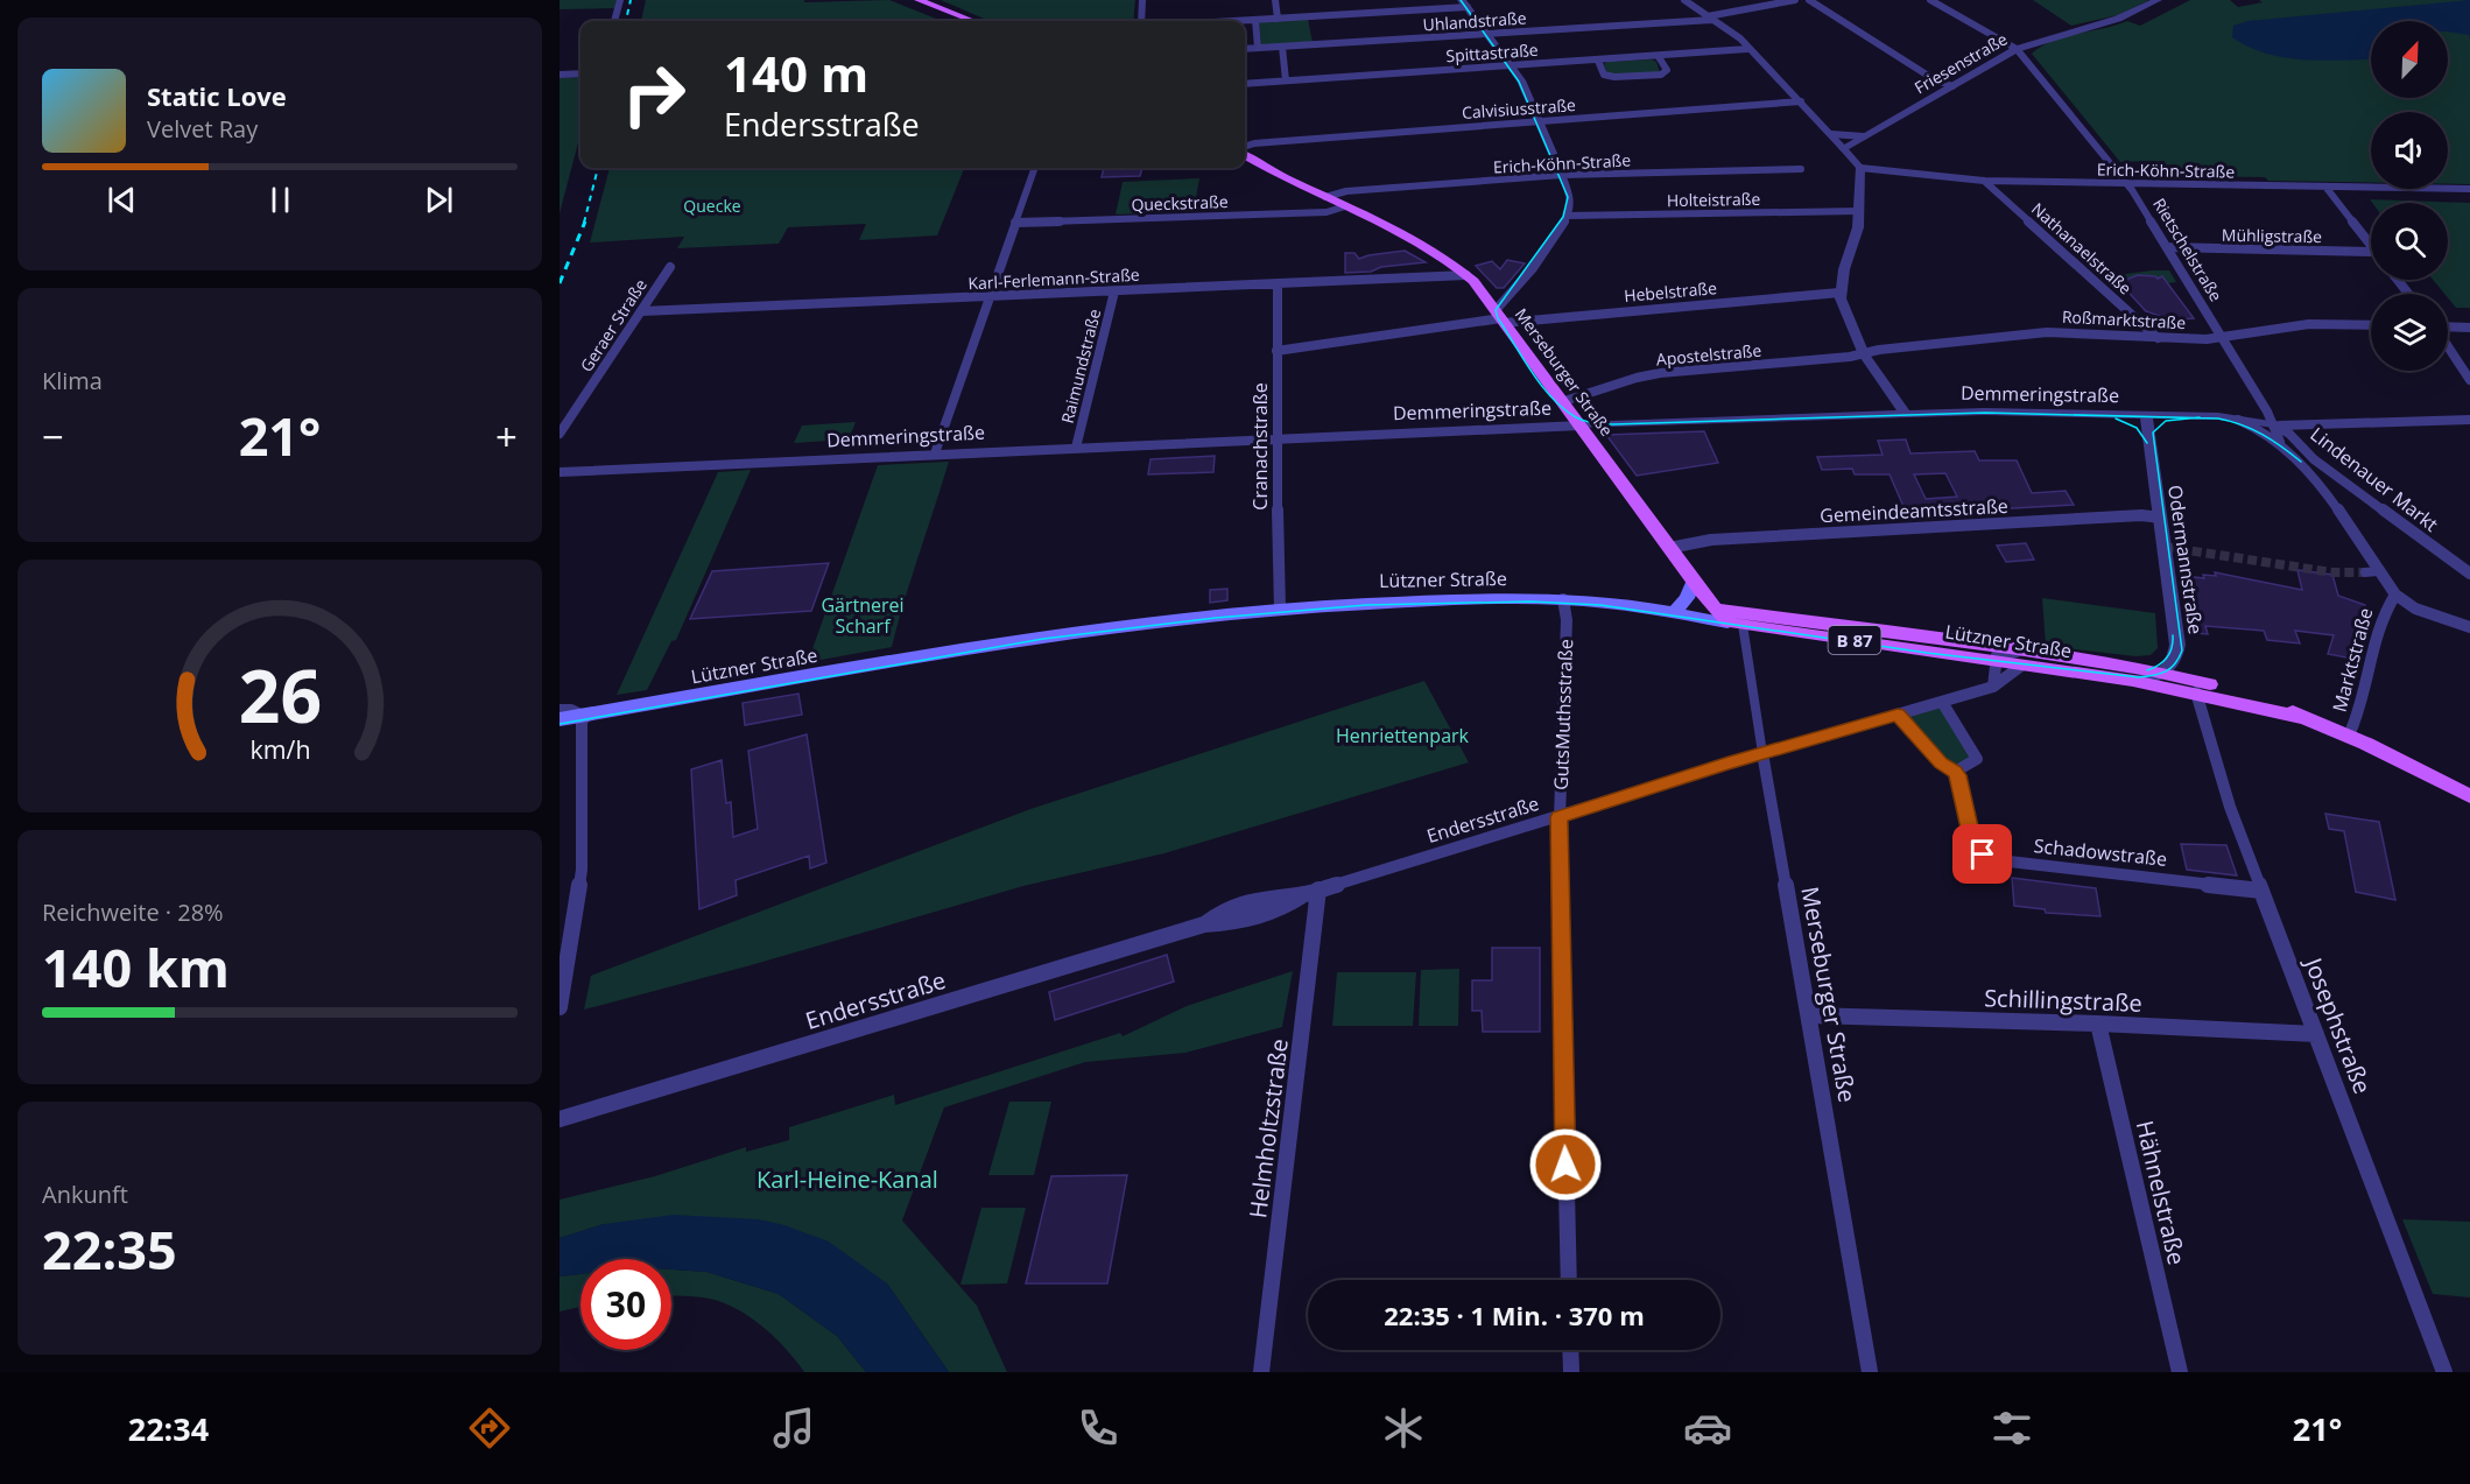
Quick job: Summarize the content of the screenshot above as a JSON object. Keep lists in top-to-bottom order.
{
  "streets": {
    "main road": ["Merseburger Straße", "Lützner Straße", "B 87"],
    "street": [
      "Uhlandstraße",
      "Spittastraße",
      "Friesenstraße",
      "Calvisiusstraße",
      "Erich-Köhn-Straße",
      "Holteistraße",
      "Queckstraße",
      "Mühligstraße",
      "Nathanaelstraße",
      "Rietschelstraße",
      "Karl-Ferlemann-Straße",
      "Hebelstraße",
      "Roßmarktstraße",
      "Geraer Straße",
      "Apostelstraße",
      "Raimundstraße",
      "Demmeringstraße",
      "Cranachstraße",
      "Lindenauer Markt",
      "Gemeindeamtsstraße",
      "Odermannstraße",
      "Marktstraße",
      "GutsMuthsstraße",
      "Endersstraße",
      "Schadowstraße",
      "Schillingstraße",
      "Josephstraße",
      "Helmholtzstraße",
      "Hähnelstraße"
    ]
  },
  "crossings": [
    ["Friesenstraße", "Rietschelstraße"],
    ["Erich-Köhn-Straße", "Nathanaelstraße"],
    ["Erich-Köhn-Straße", "Rietschelstraße"],
    ["Erich-Köhn-Straße", "Merseburger Straße"],
    ["Queckstraße", "Merseburger Straße"],
    ["Mühligstraße", "Rietschelstraße"],
    ["Nathanaelstraße", "Roßmarktstraße"],
    ["Rietschelstraße", "Roßmarktstraße"],
    ["Rietschelstraße", "Demmeringstraße"],
    ["Rietschelstraße", "Lindenauer Markt"],
    ["Karl-Ferlemann-Straße", "Geraer Straße"],
    ["Karl-Ferlemann-Straße", "Raimundstraße"],
    ["Karl-Ferlemann-Straße", "Merseburger Straße"],
    ["Karl-Ferlemann-Straße", "Cranachstraße"],
    ["Hebelstraße", "Merseburger Straße"],
    ["Hebelstraße", "Cranachstraße"],
    ["Roßmarktstraße", "Apostelstraße"],
    ["Apostelstraße", "Merseburger Straße"],
    ["Raimundstraße", "Demmeringstraße"],
    ["Merseburger Straße", "Demmeringstraße"],
    ["Merseburger Straße", "Gemeindeamtsstraße"],
    ["Merseburger Straße", "Lützner Straße"],
    ["Merseburger Straße", "Endersstraße"],
    ["Merseburger Straße", "Schillingstraße"],
    ["Demmeringstraße", "Cranachstraße"],
    ["Demmeringstraße", "Lindenauer Markt"],
    ["Demmeringstraße", "Odermannstraße"],
    ["Cranachstraße", "Lützner Straße"],
    ["Lindenauer Markt", "Marktstraße"],
    ["Gemeindeamtsstraße", "Odermannstraße"],
    ["Odermannstraße", "Lützner Straße"],
    ["Lützner Straße", "Marktstraße"],
    ["Lützner Straße", "GutsMuthsstraße"],
    ["Lützner Straße", "Endersstraße"],
    ["Lützner Straße", "Josephstraße"],
    ["GutsMuthsstraße", "Endersstraße"],
    ["Endersstraße", "Helmholtzstraße"],
    ["Schadowstraße", "Josephstraße"],
    ["Schillingstraße", "Josephstraße"],
    ["Schillingstraße", "Hähnelstraße"]
  ],
  "parks": [
    "Quecke",
    "Gärtnerei Scharf",
    "Henriettenpark",
    "Karl-Heine-Kanal"
  ],
  "north": "top right",
  "page": {
    "turn": ["140 m", "Endersstraße"],
    "song": ["Static Love", "Velvet Ray"],
    "tile": [
      "Klima",
      ["Reichweite · 28%", "140 km"],
      ["Ankunft", "22:35"]
    ],
    "heat": ["−", "21°", "+"],
    "limit": "30",
    "trip": "22:35 · 1 Min. · 370 m",
    "tabs": ["22:34", "21°"],
    "gauge": ["26", "km/h"]
  }
}
